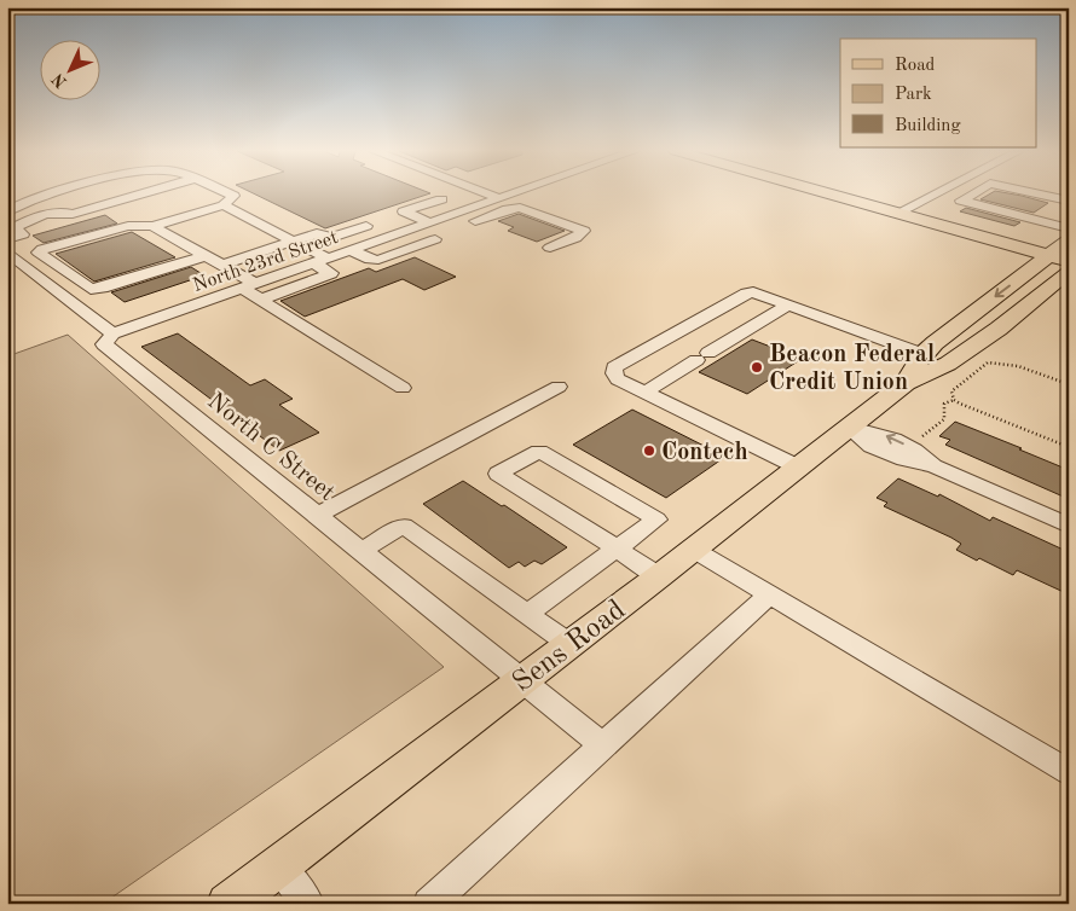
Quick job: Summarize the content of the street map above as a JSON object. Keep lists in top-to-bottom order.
{
  "streets": {
    "main road": ["Sens Road"],
    "street": ["North 23rd Street", "North C Street"]
  },
  "crossings": [
    ["North 23rd Street", "North C Street"],
    ["North C Street", "Sens Road"]
  ],
  "places": ["Beacon Federal Credit Union", "Contech"],
  "legend": ["Road", "Park", "Building"],
  "north": "bottom left"
}
